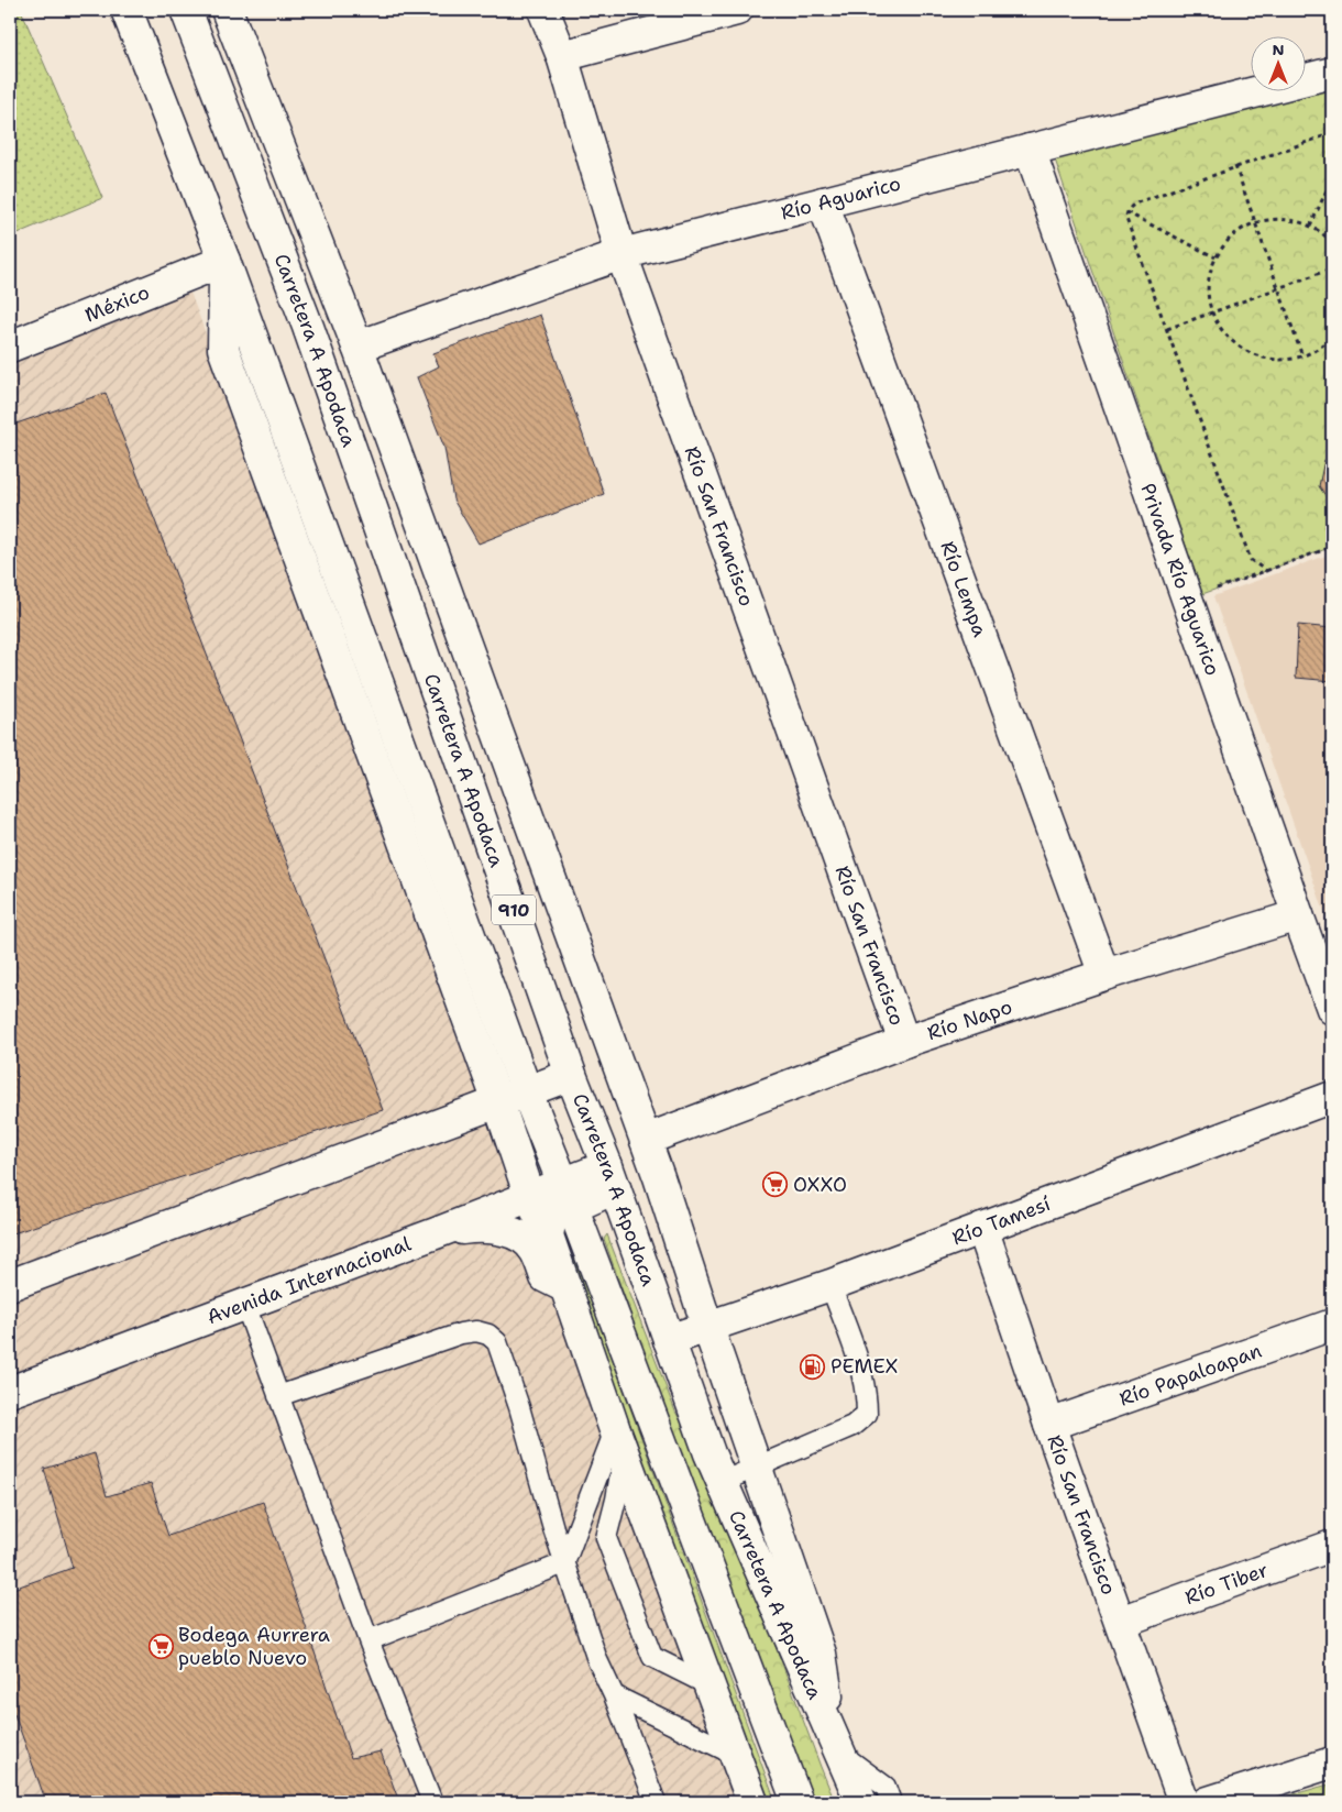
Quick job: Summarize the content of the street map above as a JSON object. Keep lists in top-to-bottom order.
{
  "streets": {
    "main road": [
      "Río Aguarico",
      "México",
      "Carretera A Apodaca",
      "Río San Francisco",
      "Privada Río Aguarico",
      "Río Lempa",
      "910",
      "Río Napo",
      "Río Tamesí",
      "Avenida Internacional",
      "Río Papaloapan",
      "Río Tiber"
    ]
  },
  "crossings": [
    ["Río Aguarico", "Río San Francisco"],
    ["Río Aguarico", "Privada Río Aguarico"],
    ["Río Aguarico", "Río Lempa"],
    ["México", "910"],
    ["Carretera A Apodaca", "Río Tamesí"],
    ["Carretera A Apodaca", "Avenida Internacional"],
    ["Río San Francisco", "Río Napo"],
    ["Río San Francisco", "Río Tamesí"],
    ["Río San Francisco", "Río Papaloapan"],
    ["Río San Francisco", "Río Tiber"],
    ["Privada Río Aguarico", "Río Napo"],
    ["Río Lempa", "Río Napo"],
    ["910", "Avenida Internacional"]
  ],
  "places": {
    "supermarket": ["OXXO", "Bodega Aurrera pueblo Nuevo"],
    "fuel station": ["PEMEX"]
  },
  "north": "top"
}
